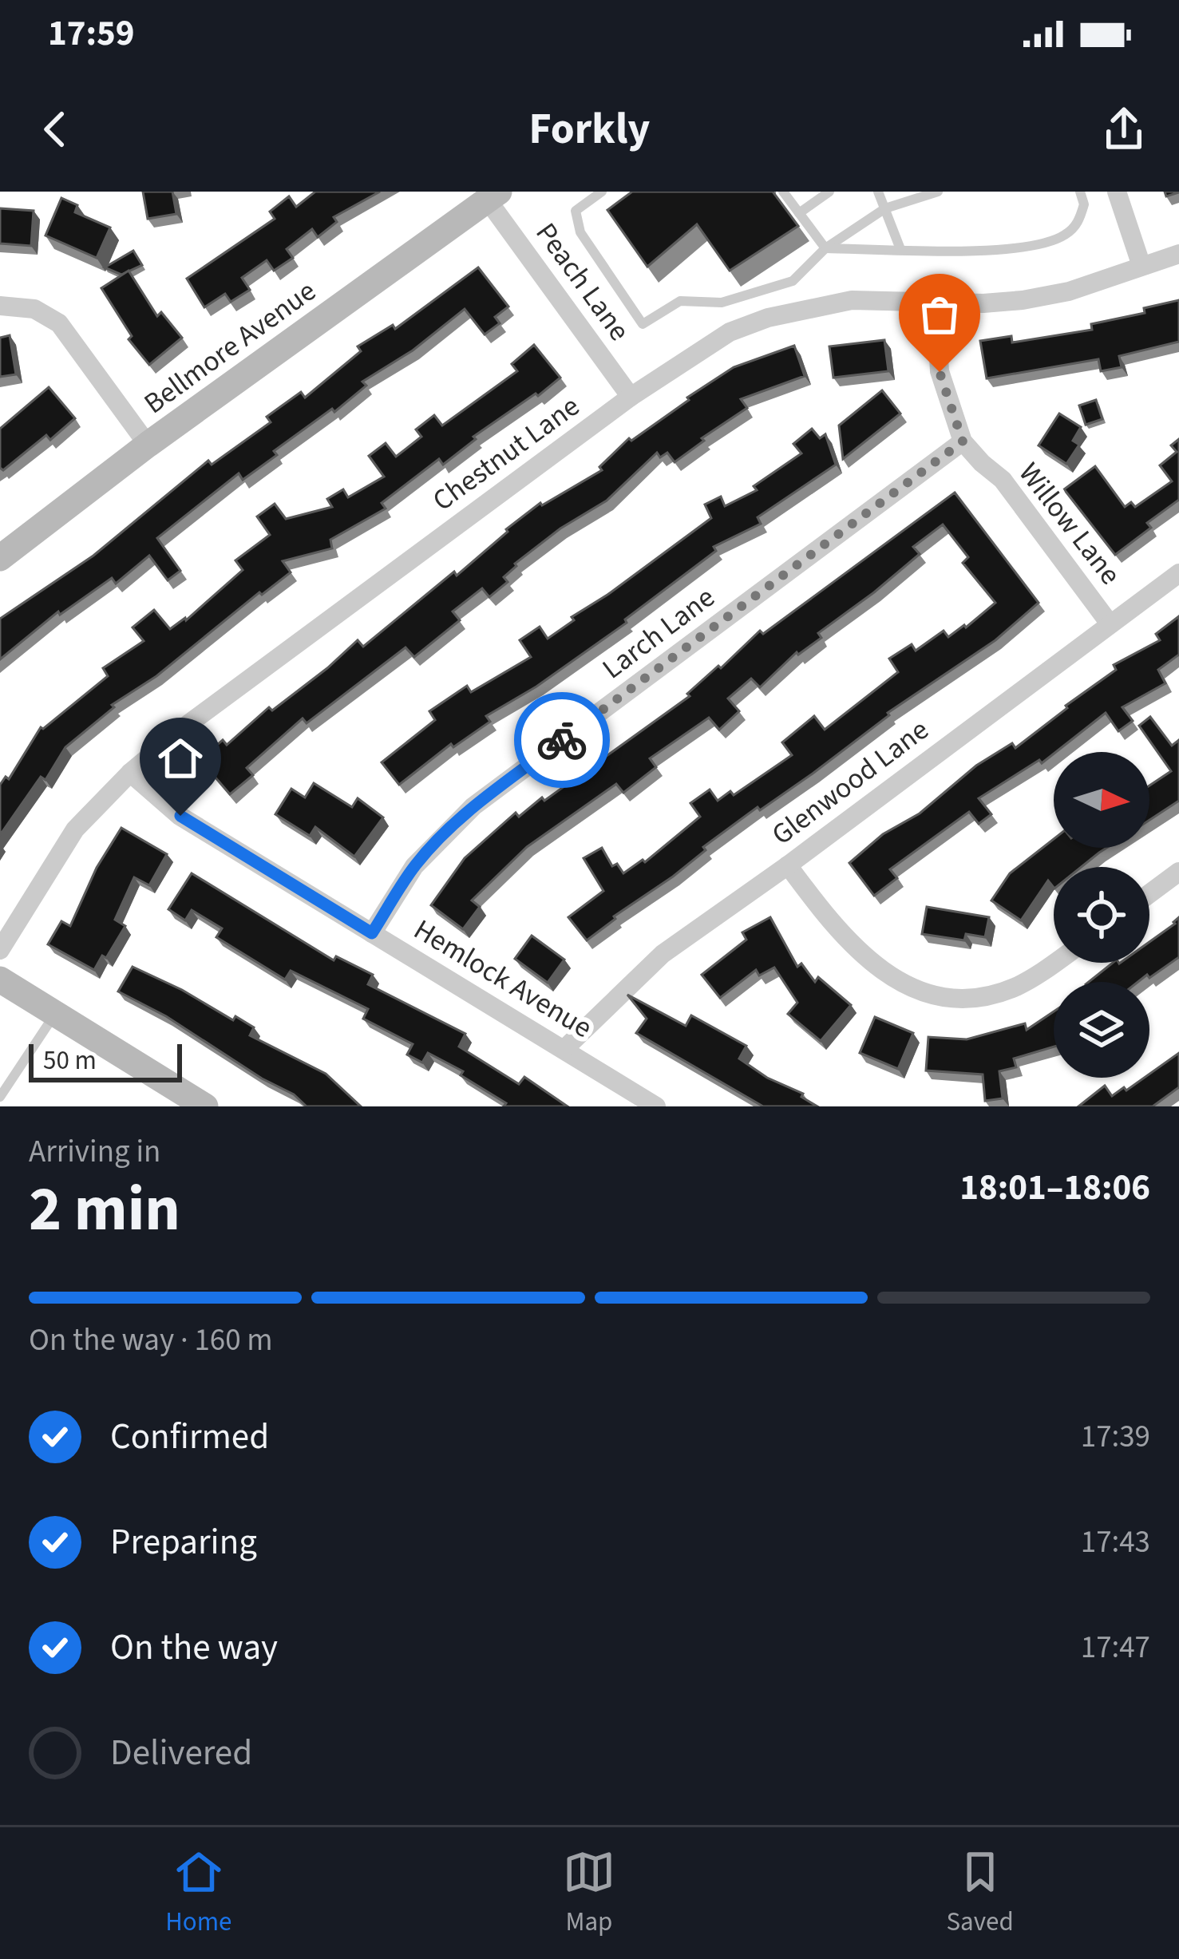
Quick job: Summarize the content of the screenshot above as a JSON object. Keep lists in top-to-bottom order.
{
  "streets": {
    "main road": ["Bellmore Avenue"],
    "street": [
      "Peach Lane",
      "Chestnut Lane",
      "Willow Lane",
      "Larch Lane",
      "Glenwood Lane",
      "Hemlock Avenue"
    ]
  },
  "crossings": [
    ["Peach Lane", "Bellmore Avenue"],
    ["Peach Lane", "Chestnut Lane"],
    ["Chestnut Lane", "Willow Lane"],
    ["Chestnut Lane", "Hemlock Avenue"],
    ["Willow Lane", "Larch Lane"],
    ["Willow Lane", "Glenwood Lane"],
    ["Larch Lane", "Hemlock Avenue"],
    ["Glenwood Lane", "Hemlock Avenue"]
  ],
  "scale_bar": "50 m",
  "north": "right",
  "page": {
    "status": "17:59",
    "header": "Forkly",
    "scale": "50 m",
    "heading": ["2 min", "Arriving in", "18:01–18:06"],
    "bar": "On the way · 160 m",
    "list": [
      ["Confirmed", "17:39"],
      ["Preparing", "17:43"],
      ["On the way", "17:47"],
      "Delivered"
    ],
    "tabs": ["Home", "Map", "Saved"]
  }
}
